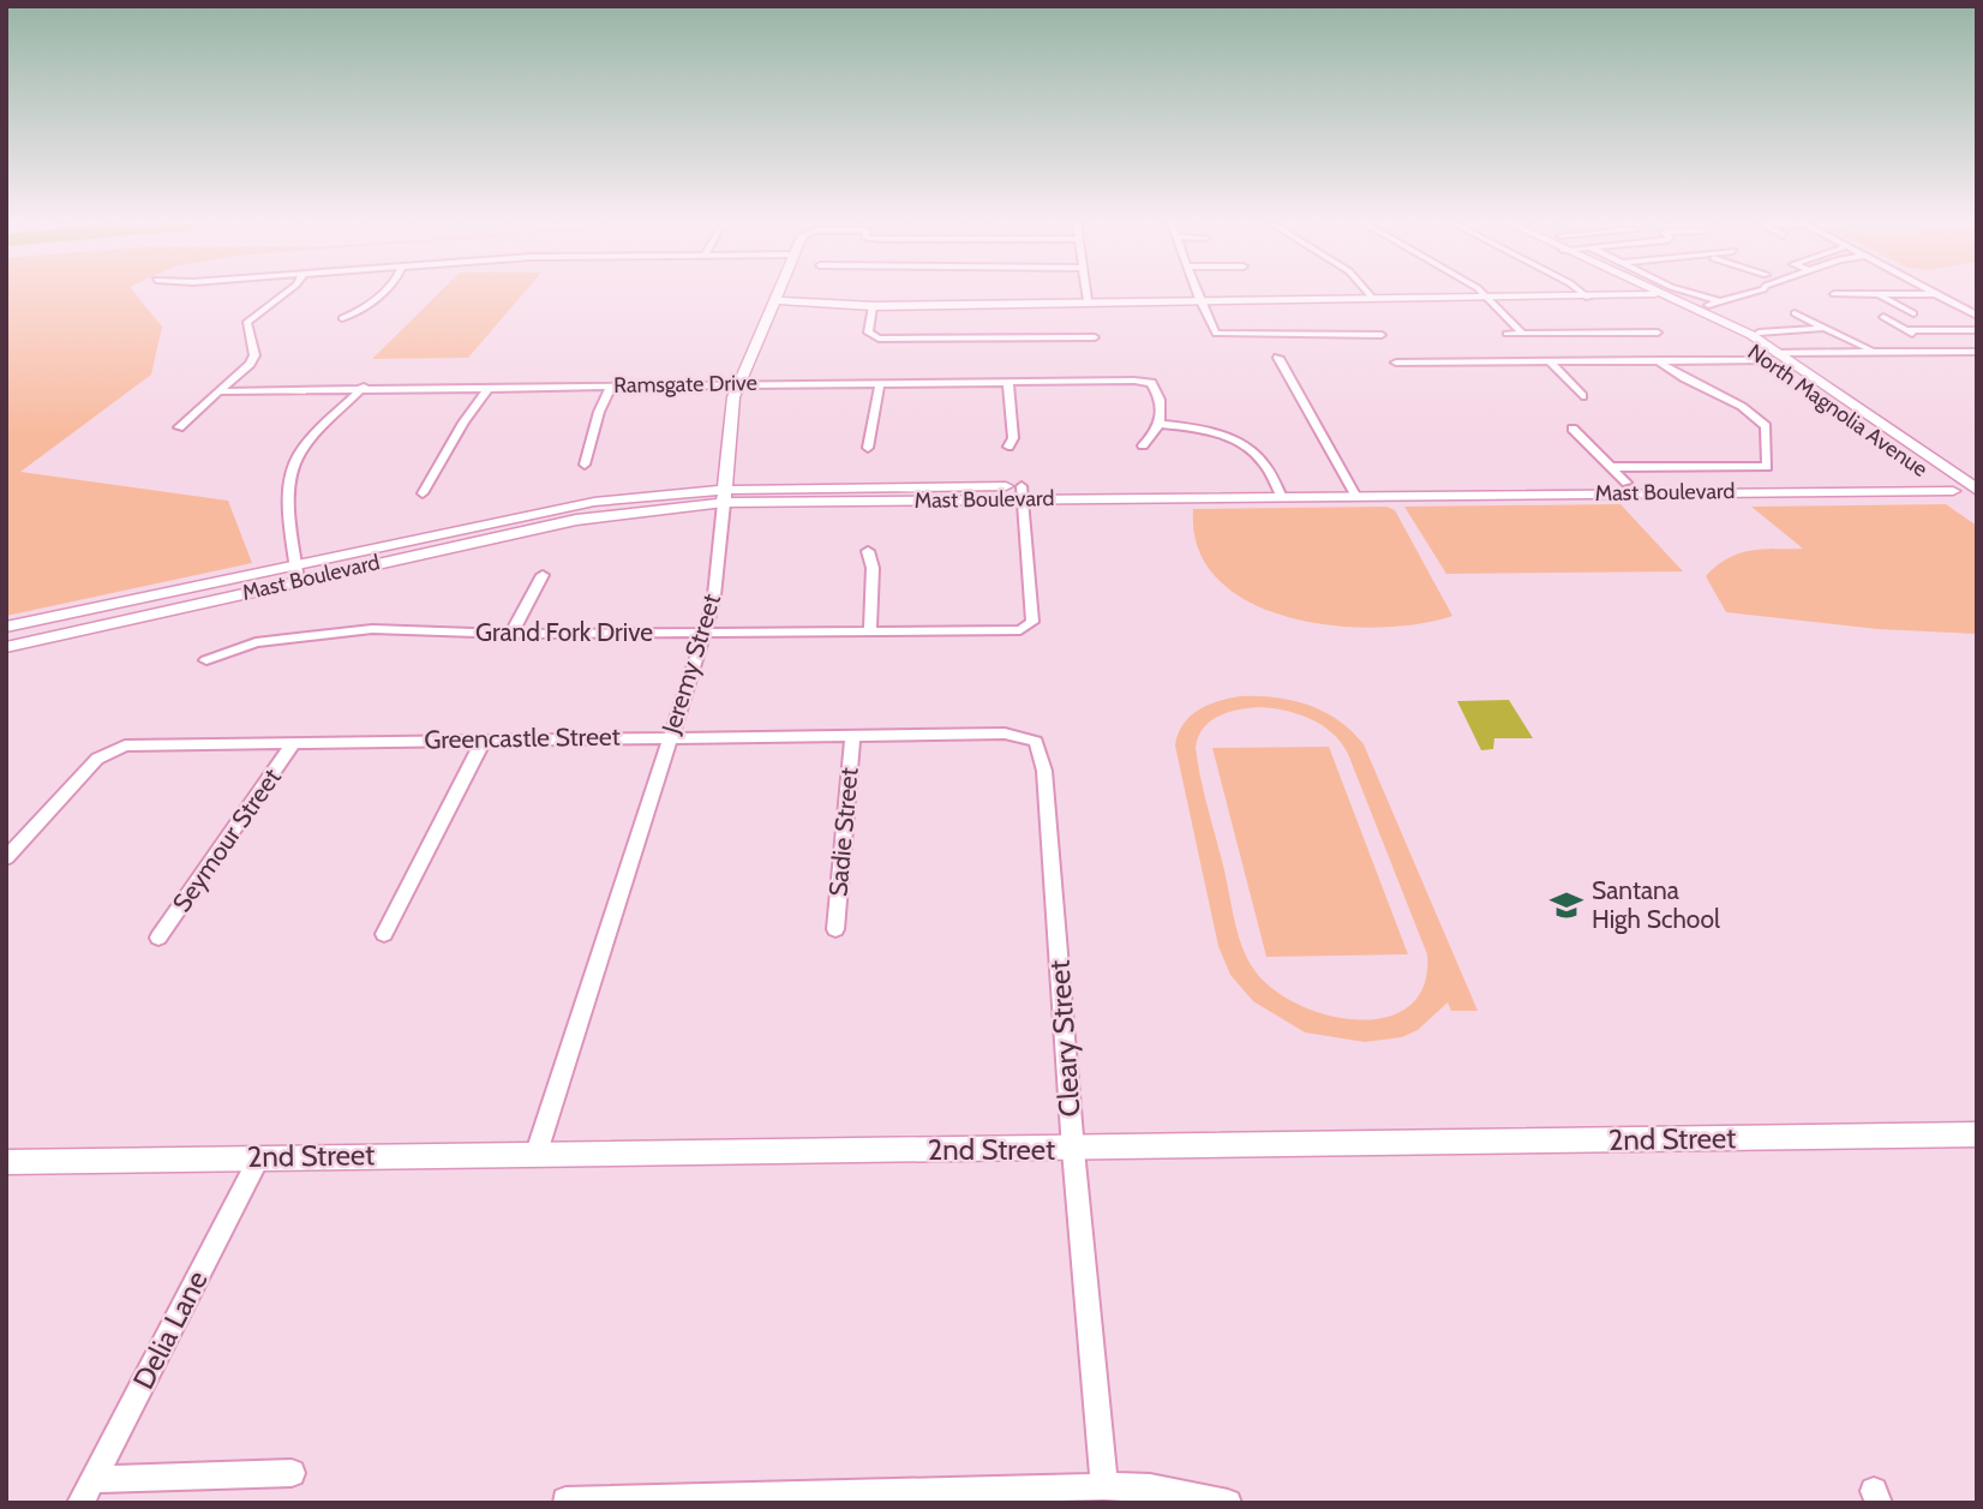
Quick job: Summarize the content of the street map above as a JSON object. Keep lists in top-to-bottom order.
{
  "streets": {
    "main road": ["North Magnolia Avenue", "Mast Boulevard"],
    "street": [
      "Ramsgate Drive",
      "Grand Fork Drive",
      "Jeremy Street",
      "Greencastle Street",
      "Sadie Street",
      "Seymour Street",
      "Cleary Street",
      "2nd Street",
      "Delia Lane"
    ]
  },
  "crossings": [
    ["Ramsgate Drive", "Jeremy Street"],
    ["North Magnolia Avenue", "Mast Boulevard"],
    ["Mast Boulevard", "Grand Fork Drive"],
    ["Mast Boulevard", "Jeremy Street"],
    ["Grand Fork Drive", "Jeremy Street"],
    ["Jeremy Street", "Greencastle Street"],
    ["Jeremy Street", "2nd Street"],
    ["Greencastle Street", "Sadie Street"],
    ["Greencastle Street", "Seymour Street"],
    ["Greencastle Street", "Cleary Street"],
    ["Cleary Street", "2nd Street"],
    ["2nd Street", "Delia Lane"]
  ],
  "places": {
    "school or university": ["Santana High School"]
  }
}
